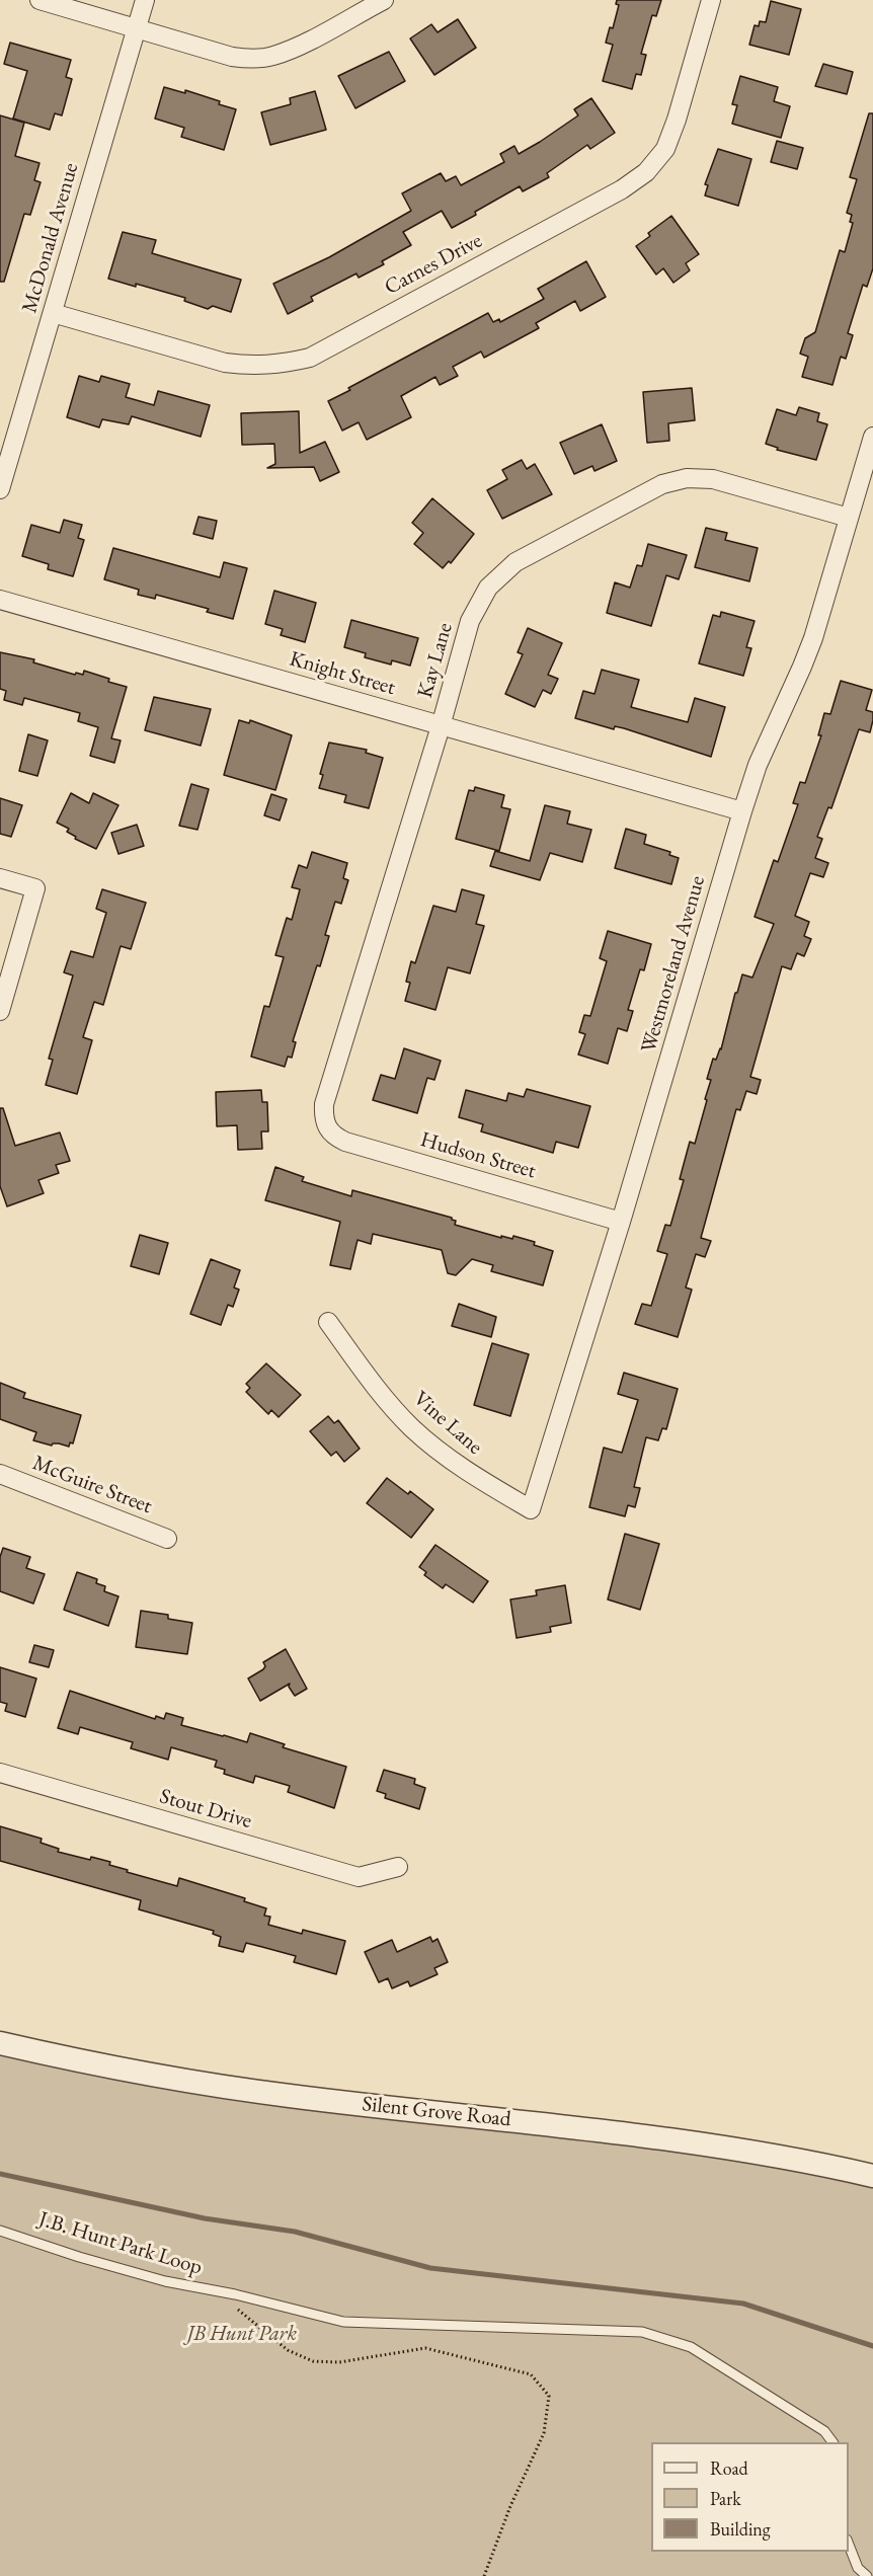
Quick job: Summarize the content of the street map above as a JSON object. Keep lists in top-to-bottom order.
{
  "streets": {
    "street": [
      "McDonald Avenue",
      "Carnes Drive",
      "Kay Lane",
      "Knight Street",
      "Westmoreland Avenue",
      "Hudson Street",
      "Vine Lane",
      "McGuire Street",
      "Stout Drive",
      "Silent Grove Road"
    ],
    "path": ["J.B. Hunt Park Loop"]
  },
  "crossings": [
    ["McDonald Avenue", "Carnes Drive"],
    ["Kay Lane", "Knight Street"],
    ["Kay Lane", "Westmoreland Avenue"],
    ["Kay Lane", "Hudson Street"],
    ["Knight Street", "Westmoreland Avenue"],
    ["Westmoreland Avenue", "Hudson Street"],
    ["Westmoreland Avenue", "Vine Lane"]
  ],
  "parks": ["JB Hunt Park"],
  "legend": ["Road", "Park", "Building"]
}
